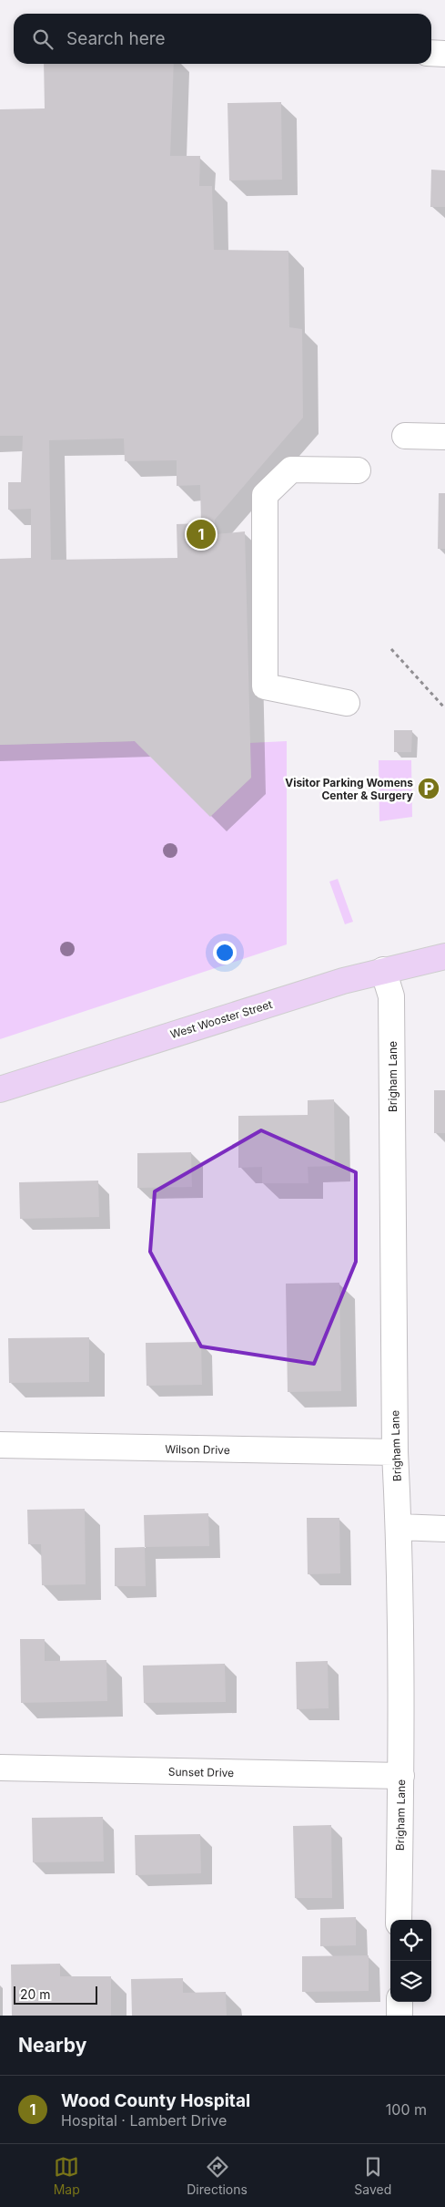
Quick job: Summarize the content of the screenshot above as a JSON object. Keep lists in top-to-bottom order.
{
  "streets": {
    "main road": ["West Wooster Street"],
    "street": ["Brigham Lane", "Wilson Drive", "Sunset Drive"]
  },
  "crossings": [
    ["West Wooster Street", "Brigham Lane"],
    ["Brigham Lane", "Wilson Drive"],
    ["Brigham Lane", "Sunset Drive"]
  ],
  "places": {
    "parking": ["Visitor Parking Womens Center & Surgery"]
  },
  "scale_bar": "20 m",
  "page": {
    "search": "Search here",
    "pins": "1",
    "scale": "20 m",
    "heading": "Nearby",
    "list": [
      {
        "mark": "1",
        "name": "Wood County Hospital",
        "note": "Hospital · Lambert Drive",
        "value": "100 m"
      }
    ],
    "nav": ["Map", "Directions", "Saved"]
  }
}
